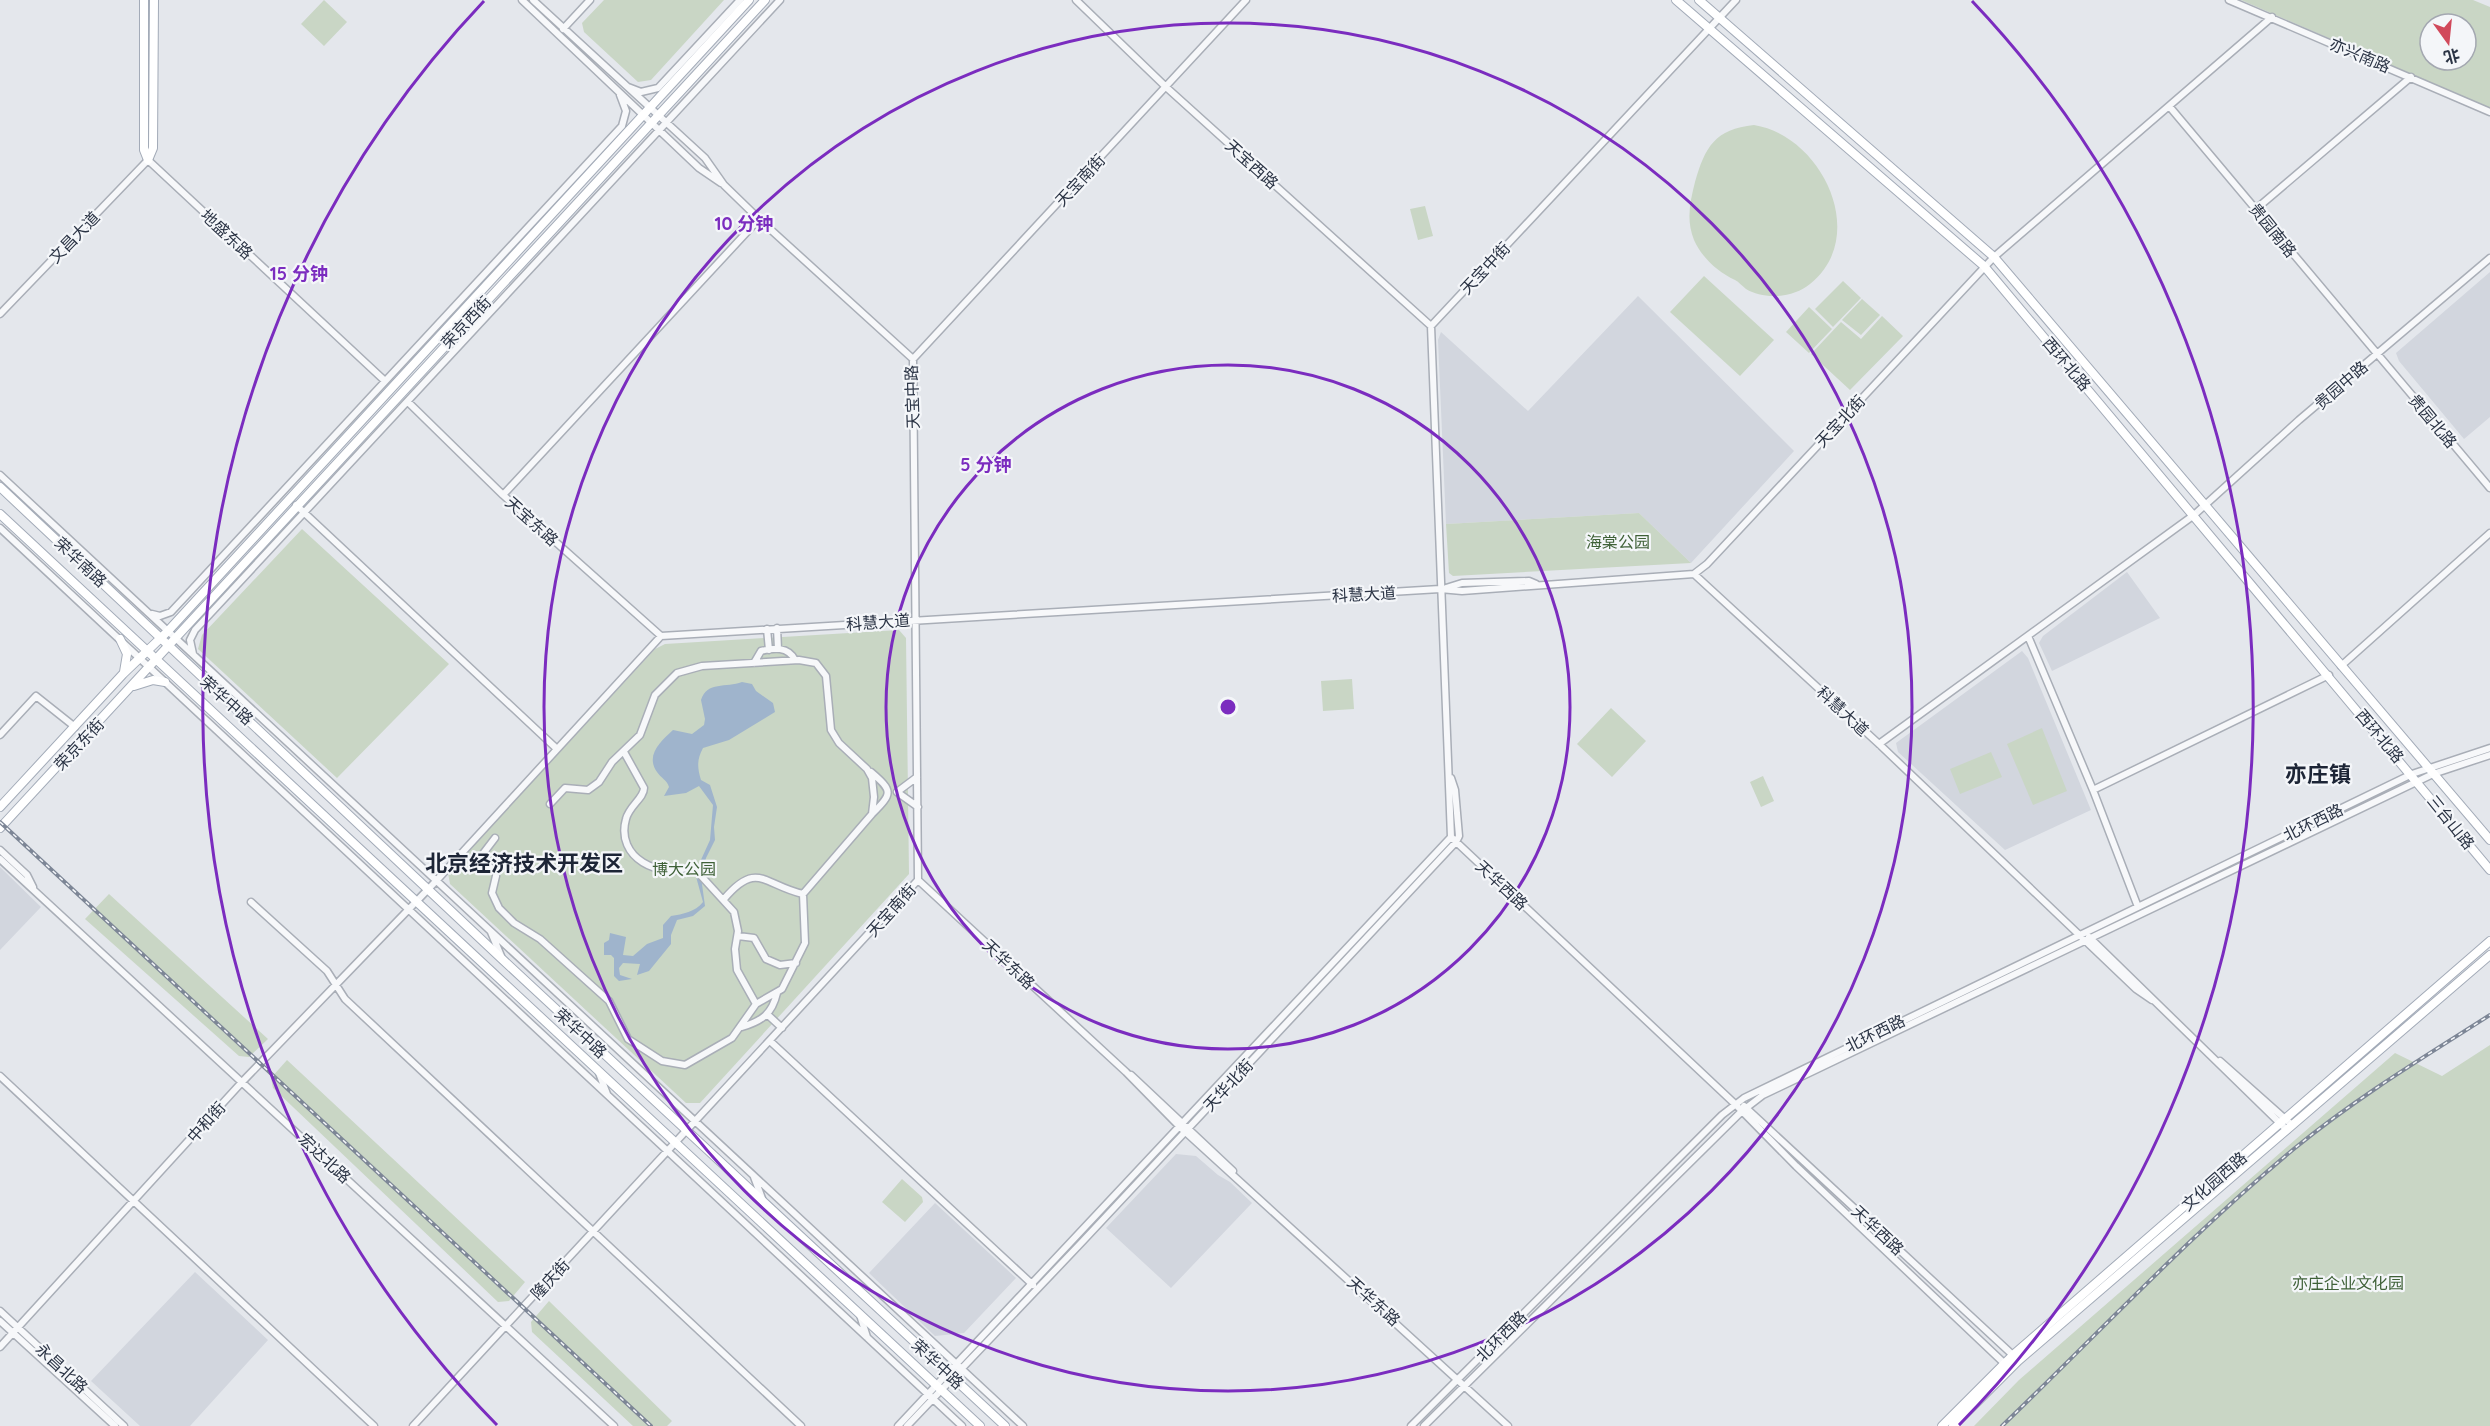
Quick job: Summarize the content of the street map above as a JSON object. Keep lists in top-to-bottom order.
{
  "streets": {
    "main road": [
      "荣京西街",
      "西环北路",
      "荣华南路",
      "荣华中路",
      "荣京东街",
      "三台山路",
      "文化园西路"
    ],
    "street": [
      "亦兴南路",
      "天宝西路",
      "天宝南街",
      "贵园南路",
      "地盛东路",
      "文昌大道",
      "天宝中街",
      "贵园中路",
      "天宝中路",
      "天宝北街",
      "贵园北路",
      "天宝东路",
      "科慧大道",
      "北环西路",
      "天华西路",
      "天华东路",
      "天华北街",
      "中和街",
      "宏达北路",
      "隆庆街",
      "永昌北路"
    ]
  },
  "crossings": [
    ["亦兴南路", "天宝北街"],
    ["天宝西路", "天宝南街"],
    ["天宝西路", "天宝中街"],
    ["天宝南街", "天宝中路"],
    ["天宝南街", "科慧大道"],
    ["天宝南街", "荣华中路"],
    ["天宝南街", "天华东路"],
    ["天宝南街", "隆庆街"],
    ["贵园南路", "贵园中路"],
    ["贵园南路", "天宝北街"],
    ["贵园南路", "贵园北路"],
    ["地盛东路", "文昌大道"],
    ["天宝中街", "西环北路"],
    ["荣京西街", "天宝中路"],
    ["荣京西街", "荣华南路"],
    ["荣京西街", "荣华中路"],
    ["荣京西街", "荣京东街"],
    ["西环北路", "贵园中路"],
    ["西环北路", "天宝北街"],
    ["西环北路", "北环西路"],
    ["西环北路", "三台山路"],
    ["贵园中路", "贵园北路"],
    ["贵园中路", "科慧大道"],
    ["天宝中路", "科慧大道"],
    ["天宝北街", "科慧大道"],
    ["天宝东路", "科慧大道"],
    ["荣华南路", "荣华中路"],
    ["荣华南路", "荣京东街"],
    ["科慧大道", "北环西路"],
    ["科慧大道", "文化园西路"],
    ["荣华中路", "荣京东街"],
    ["荣华中路", "天华北街"],
    ["荣华中路", "中和街"],
    ["荣华中路", "隆庆街"],
    ["北环西路", "三台山路"],
    ["北环西路", "天华西路"],
    ["北环西路", "天华东路"],
    ["天华西路", "天华北街"],
    ["天华西路", "文化园西路"],
    ["天华东路", "天华北街"],
    ["中和街", "宏达北路"],
    ["中和街", "永昌北路"],
    ["宏达北路", "隆庆街"]
  ],
  "districts": ["亦庄镇", "北京经济技术开发区"],
  "parks": ["海棠公园", "博大公园", "亦庄企业文化园"],
  "north": "bottom",
  "rings": ["10 分钟", "15 分钟", "5 分钟"]
}
